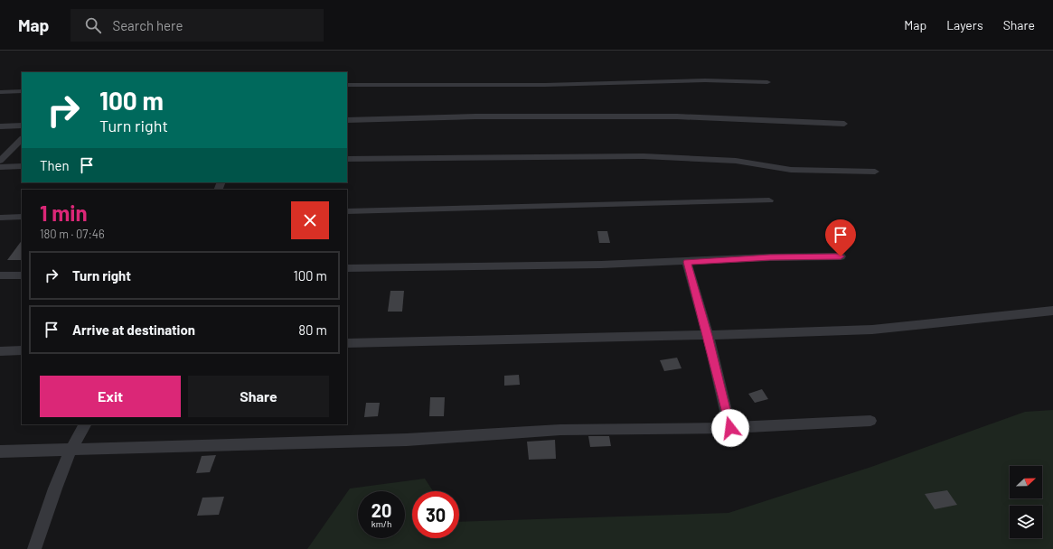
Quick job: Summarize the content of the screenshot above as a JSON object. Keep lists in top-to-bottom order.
{
  "north": "right",
  "page": {
    "header": "Map",
    "search": "Search here",
    "nav": ["Map", "Layers", "Share"],
    "turn": ["100 m", "Turn right"],
    "then": "Then",
    "heading": ["1 min", "180 m · 07:46"],
    "list": [
      {
        "name": "Turn right",
        "value": "100 m"
      },
      {
        "name": "Arrive at destination",
        "value": "80 m"
      }
    ],
    "buttons": ["Exit", "Share"],
    "speed": "20 km/h",
    "limit": "30"
  }
}
